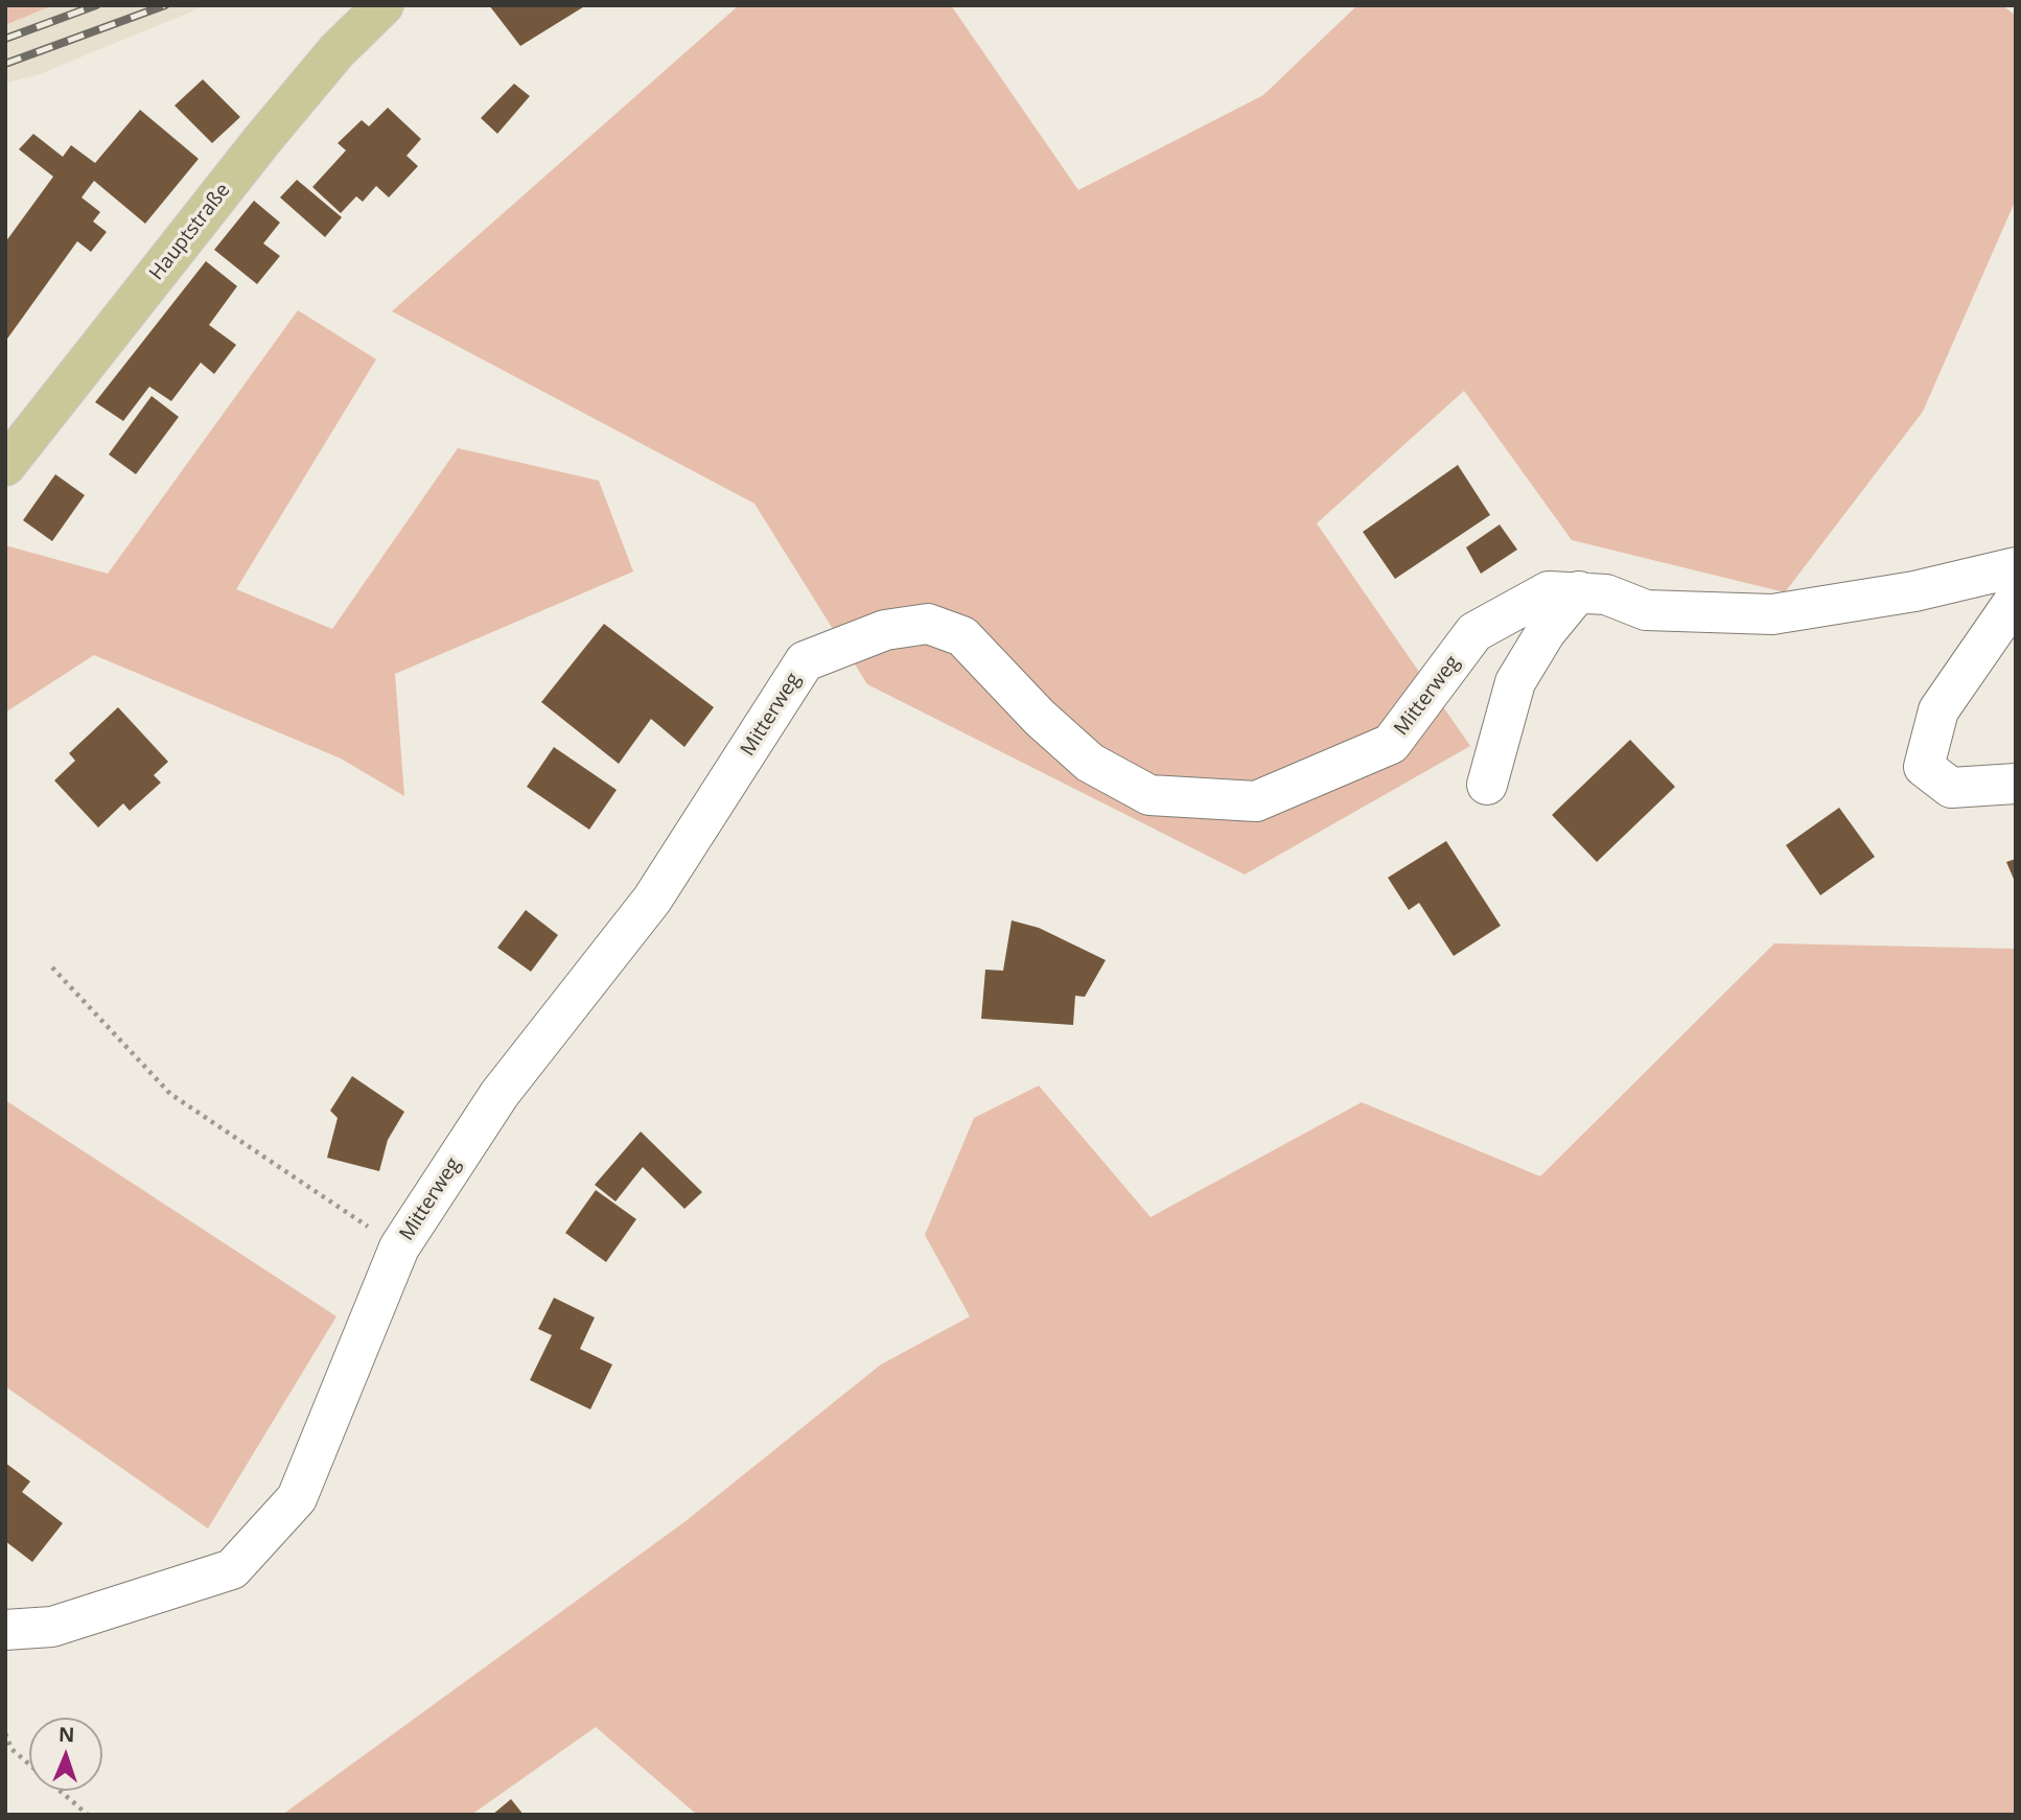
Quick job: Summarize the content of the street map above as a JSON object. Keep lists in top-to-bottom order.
{
  "streets": {
    "main road": ["Hauptstraße"],
    "street": ["Mitterweg"]
  },
  "north": "top"
}
